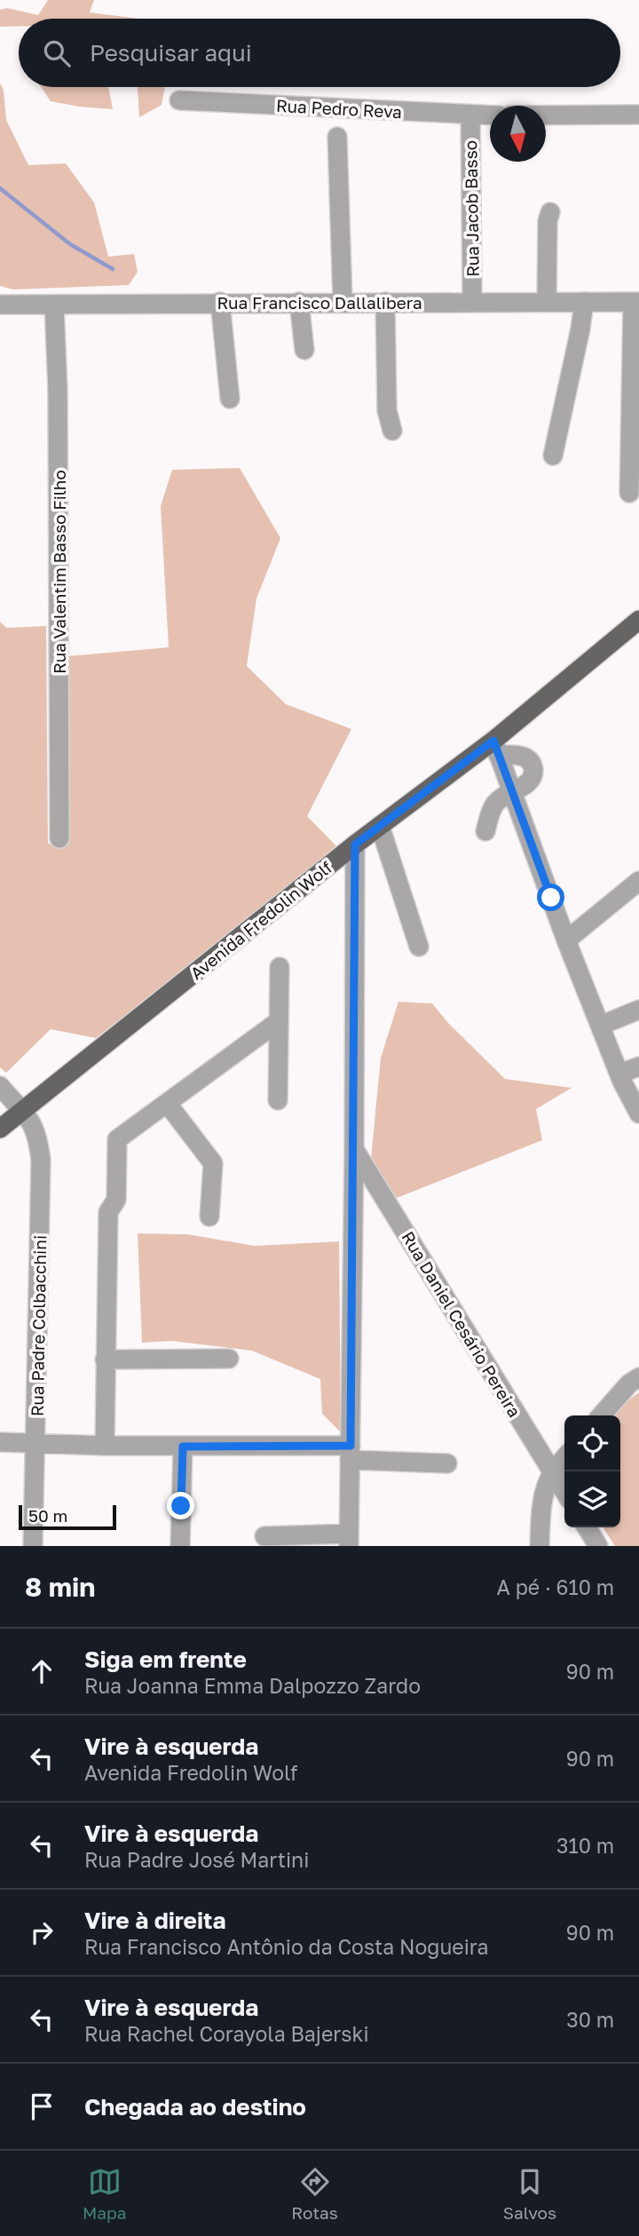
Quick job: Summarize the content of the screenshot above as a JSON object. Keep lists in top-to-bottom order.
{
  "streets": {
    "main road": ["Avenida Fredolin Wolf"],
    "street": [
      "Rua Pedro Reva",
      "Rua Jacob Basso",
      "Rua Francisco Dallalibera",
      "Rua Valentim Basso Filho",
      "Rua Daniel Cesário Pereira",
      "Rua Padre Colbacchini"
    ]
  },
  "crossings": [
    ["Rua Pedro Reva", "Rua Jacob Basso"],
    ["Rua Jacob Basso", "Rua Francisco Dallalibera"],
    ["Rua Francisco Dallalibera", "Rua Valentim Basso Filho"],
    ["Avenida Fredolin Wolf", "Rua Padre Colbacchini"]
  ],
  "scale_bar": "50 m",
  "north": "bottom",
  "page": {
    "search": "Pesquisar aqui",
    "scale": "50 m",
    "heading": ["8 min", "A pé · 610 m"],
    "list": [
      ["Siga em frente", "Rua Joanna Emma Dalpozzo Zardo", "90 m"],
      ["Vire à esquerda", "Avenida Fredolin Wolf", "90 m"],
      ["Vire à esquerda", "Rua Padre José Martini", "310 m"],
      ["Vire à direita", "Rua Francisco Antônio da Costa Nogueira", "90 m"],
      ["Vire à esquerda", "Rua Rachel Corayola Bajerski", "30 m"],
      "Chegada ao destino"
    ],
    "nav": ["Mapa", "Rotas", "Salvos"]
  }
}
